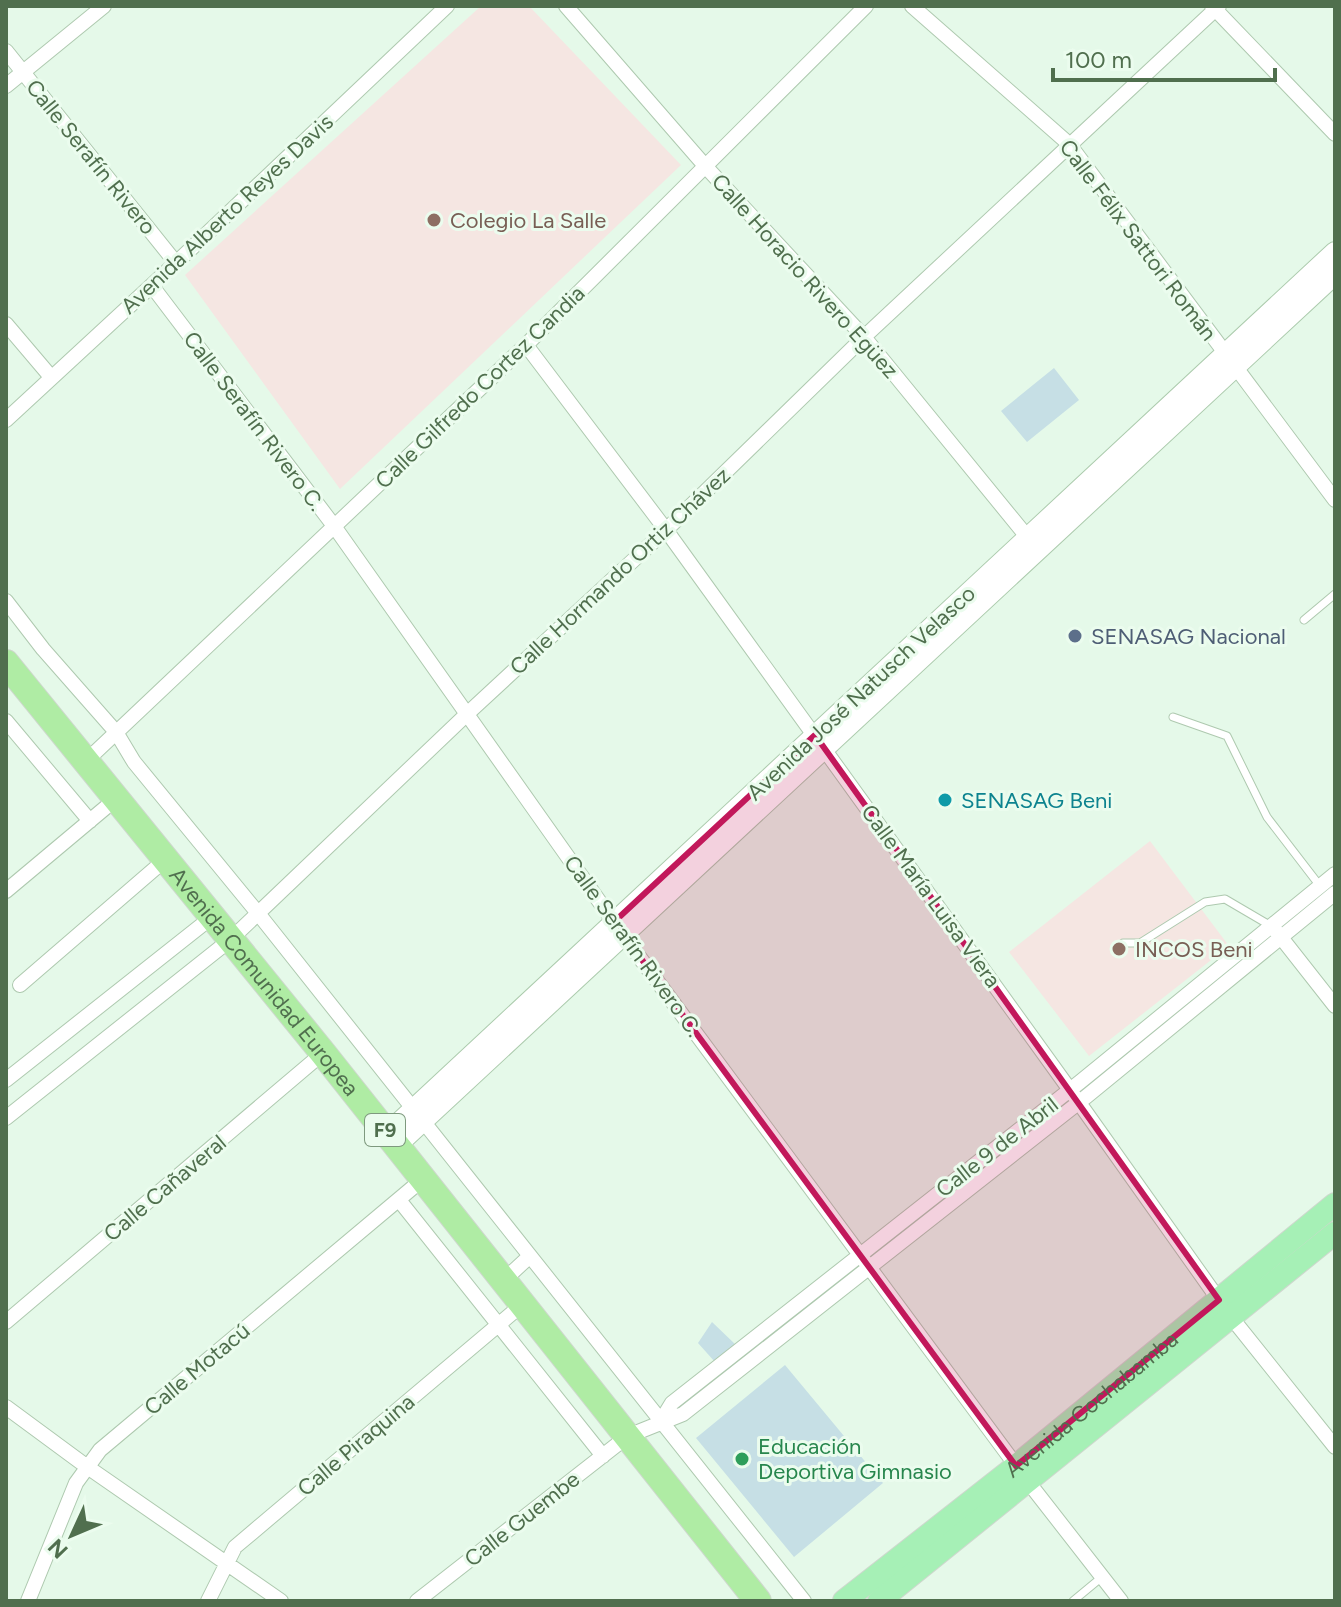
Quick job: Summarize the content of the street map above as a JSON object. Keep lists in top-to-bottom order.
{
  "streets": {
    "highway": ["Avenida Comunidad Europea", "F9"],
    "main road": ["Avenida José Natusch Velasco", "Avenida Cochabamba"],
    "street": [
      "Calle Serafín Rivero",
      "Avenida Alberto Reyes Davis",
      "Calle Félix Sattori Román",
      "Calle Horacio Rivero Egüez",
      "Calle Gilfredo Cortez Candia",
      "Calle Serafín Rivero C.",
      "Calle Hormando Ortiz Chávez",
      "Calle María Luisa Viera",
      "Calle 9 de Abril",
      "Calle Cañaveral",
      "Calle Motacú",
      "Calle Piraquina",
      "Calle Guembe"
    ]
  },
  "crossings": [
    ["Calle Serafín Rivero", "Avenida Alberto Reyes Davis"],
    ["Avenida Alberto Reyes Davis", "Calle Serafín Rivero C."],
    ["Calle Félix Sattori Román", "Calle Hormando Ortiz Chávez"],
    ["Calle Félix Sattori Román", "Avenida José Natusch Velasco"],
    ["Calle Horacio Rivero Egüez", "Calle Gilfredo Cortez Candia"],
    ["Calle Horacio Rivero Egüez", "Calle Hormando Ortiz Chávez"],
    ["Calle Horacio Rivero Egüez", "Avenida José Natusch Velasco"],
    ["Calle Gilfredo Cortez Candia", "Calle Serafín Rivero C."],
    ["Calle Gilfredo Cortez Candia", "Calle María Luisa Viera"],
    ["Calle Gilfredo Cortez Candia", "Avenida Comunidad Europea"],
    ["Calle Serafín Rivero C.", "Calle Hormando Ortiz Chávez"],
    ["Calle Serafín Rivero C.", "Avenida José Natusch Velasco"],
    ["Calle Serafín Rivero C.", "Calle 9 de Abril"],
    ["Calle Serafín Rivero C.", "Avenida Cochabamba"],
    ["Calle Hormando Ortiz Chávez", "Calle María Luisa Viera"],
    ["Calle Hormando Ortiz Chávez", "Avenida Comunidad Europea"],
    ["Avenida José Natusch Velasco", "Calle María Luisa Viera"],
    ["Avenida José Natusch Velasco", "Avenida Comunidad Europea"],
    ["Calle María Luisa Viera", "Calle 9 de Abril"],
    ["Calle María Luisa Viera", "Avenida Cochabamba"],
    ["Avenida Comunidad Europea", "Calle 9 de Abril"],
    ["Avenida Comunidad Europea", "Calle Cañaveral"],
    ["Avenida Comunidad Europea", "Calle Motacú"],
    ["Avenida Comunidad Europea", "Calle Piraquina"],
    ["Avenida Comunidad Europea", "Calle Guembe"],
    ["Calle 9 de Abril", "Calle Guembe"]
  ],
  "places": [
    "Colegio La Salle",
    "SENASAG Nacional",
    "SENASAG Beni",
    "INCOS Beni",
    "Educación Deportiva Gimnasio"
  ],
  "scale_bar": "100 m",
  "north": "bottom left"
}
